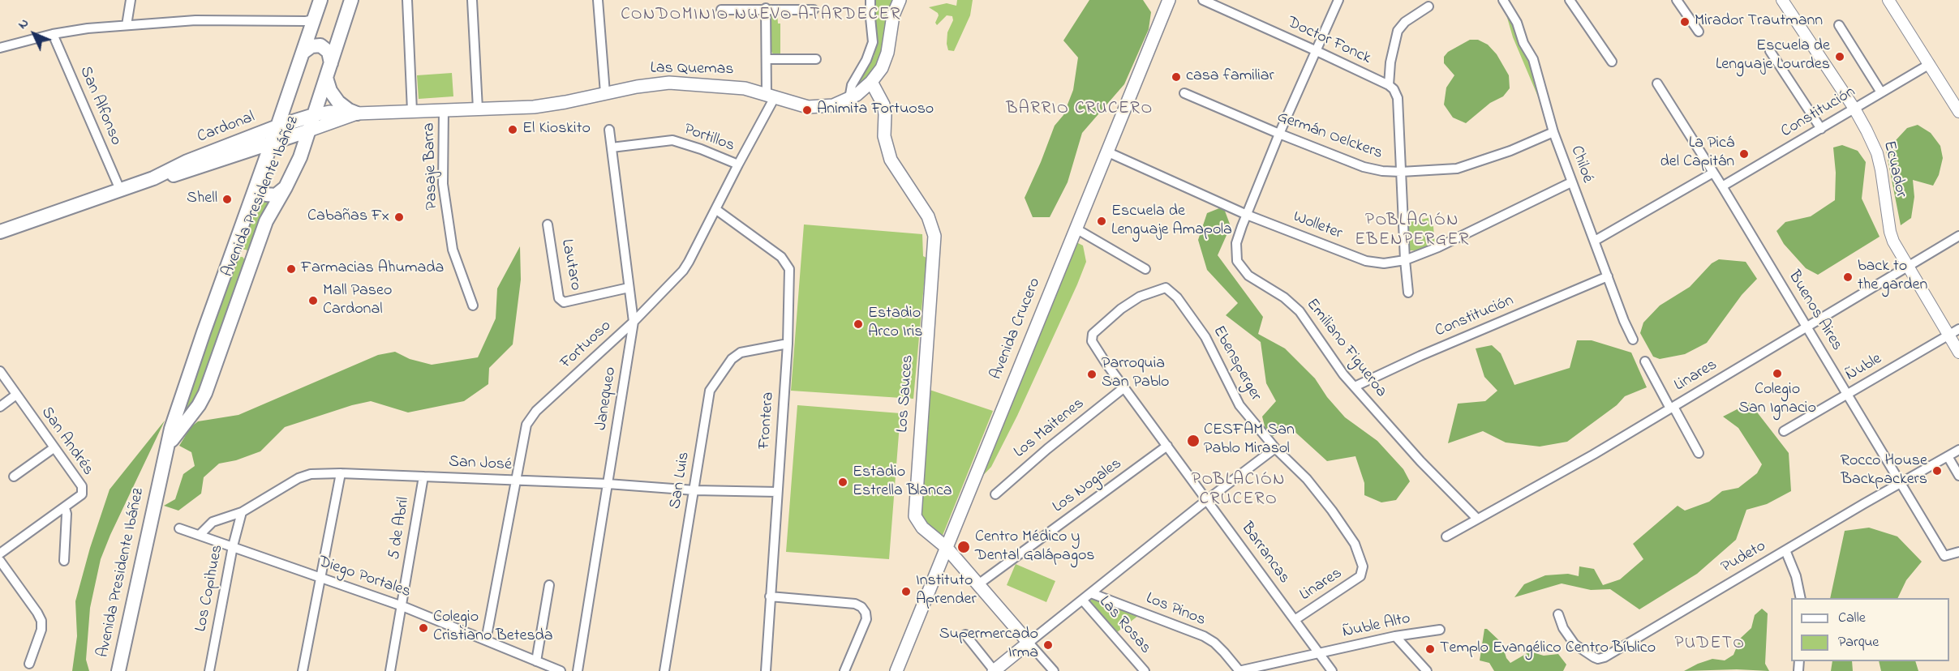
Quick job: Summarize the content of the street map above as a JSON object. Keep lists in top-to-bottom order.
{
  "streets": {
    "main road": [
      "Las Quemas",
      "Cardonal",
      "Avenida Presidente Ibáñez",
      "Avenida Crucero",
      "Los Sauces"
    ],
    "street": [
      "Doctor Fonck",
      "San Alfonso",
      "Constitución",
      "Germán Oelckers",
      "Portillos",
      "Chiloé",
      "Pasaje Barra",
      "Ecuador",
      "Wolleter",
      "Lautaro",
      "Buenos Aires",
      "Fortuoso",
      "Emiliano Figueroa",
      "Ebensperger",
      "Ñuble",
      "Linares",
      "Janequeo",
      "Frontera",
      "Los Maitenes",
      "San Andrés",
      "San José",
      "San Luis",
      "Los Nogales",
      "5 de Abril",
      "Barrancas",
      "Pudeto",
      "Diego Portales",
      "Los Copihues",
      "Los Pinos",
      "Las Rosas",
      "Ñuble Alto"
    ]
  },
  "crossings": [
    ["Doctor Fonck", "Emiliano Figueroa"],
    ["Las Quemas", "Cardonal"],
    ["Las Quemas", "Pasaje Barra"],
    ["Las Quemas", "Avenida Presidente Ibáñez"],
    ["Las Quemas", "Fortuoso"],
    ["Las Quemas", "Los Sauces"],
    ["San Alfonso", "Cardonal"],
    ["Constitución", "Chiloé"],
    ["Constitución", "Ecuador"],
    ["Constitución", "Buenos Aires"],
    ["Constitución", "Emiliano Figueroa"],
    ["Cardonal", "Avenida Presidente Ibáñez"],
    ["Germán Oelckers", "Chiloé"],
    ["Germán Oelckers", "Emiliano Figueroa"],
    ["Portillos", "Fortuoso"],
    ["Portillos", "Janequeo"],
    ["Chiloé", "Wolleter"],
    ["Ecuador", "Ñuble"],
    ["Ecuador", "Linares"],
    ["Wolleter", "Avenida Crucero"],
    ["Wolleter", "Emiliano Figueroa"],
    ["Lautaro", "Janequeo"],
    ["Buenos Aires", "Ñuble"],
    ["Buenos Aires", "Linares"],
    ["Buenos Aires", "Pudeto"],
    ["Avenida Crucero", "Los Sauces"],
    ["Fortuoso", "Janequeo"],
    ["Fortuoso", "Frontera"],
    ["Fortuoso", "San José"],
    ["Fortuoso", "Diego Portales"],
    ["Emiliano Figueroa", "Linares"],
    ["Ebensperger", "Linares"],
    ["Ebensperger", "Barrancas"],
    ["Linares", "Barrancas"],
    ["Los Sauces", "Los Nogales"],
    ["Janequeo", "San José"],
    ["Frontera", "San José"],
    ["Frontera", "San Luis"],
    ["Los Maitenes", "Barrancas"],
    ["San José", "San Luis"],
    ["San José", "5 de Abril"],
    ["San José", "Diego Portales"],
    ["San José", "Los Copihues"],
    ["Los Nogales", "Barrancas"],
    ["5 de Abril", "Diego Portales"],
    ["Barrancas", "Ñuble Alto"],
    ["Diego Portales", "Los Copihues"],
    ["Los Pinos", "Ñuble Alto"]
  ],
  "districts": [
    "CONDOMINIO NUEVO ATARDECER",
    "BARRIO CRUCERO",
    "POBLACIÓN EBENPERGER",
    "POBLACIÓN CRUCERO",
    "PUDETO"
  ],
  "places": [
    "Mirador Trautmann",
    "Escuela de Lenguaje Lourdes",
    "casa familiar",
    "Animita Fortuoso",
    "El Kioskito",
    "La Picá del Capitán",
    "Shell",
    "Cabañas Fx",
    "Escuela de Lenguaje Amapola",
    "Farmacias Ahumada",
    "back to the garden",
    "Mall Paseo Cardonal",
    "Estadio Arco Iris",
    "Colegio San Ignacio",
    "Parroquia San Pablo",
    "CESFAM San Pablo Mirasol",
    "Rocco House Backpackers",
    "Estadio Estrella Blanca",
    "Centro Médico y Dental Galápagos",
    "Instituto Aprender",
    "Colegio Cristiano Betesda",
    "Supermercado Irma",
    "Templo Evangélico Centro Bíblico"
  ],
  "legend": ["Calle", "Parque"],
  "north": "top left"
}
